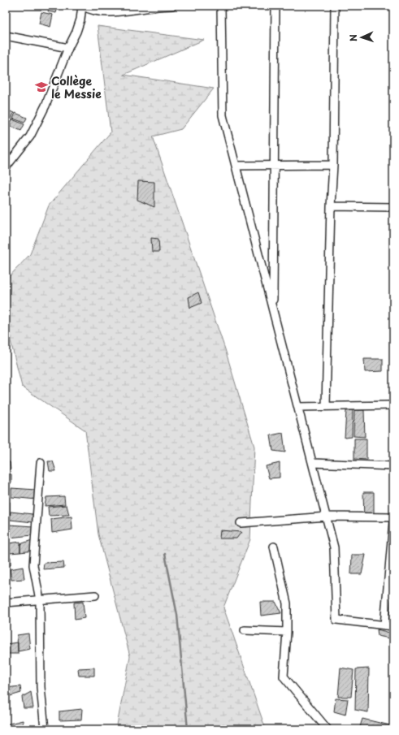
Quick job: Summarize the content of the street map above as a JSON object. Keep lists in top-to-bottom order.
{
  "places": {
    "school or university": ["Collège le Messie"]
  },
  "north": "left"
}
